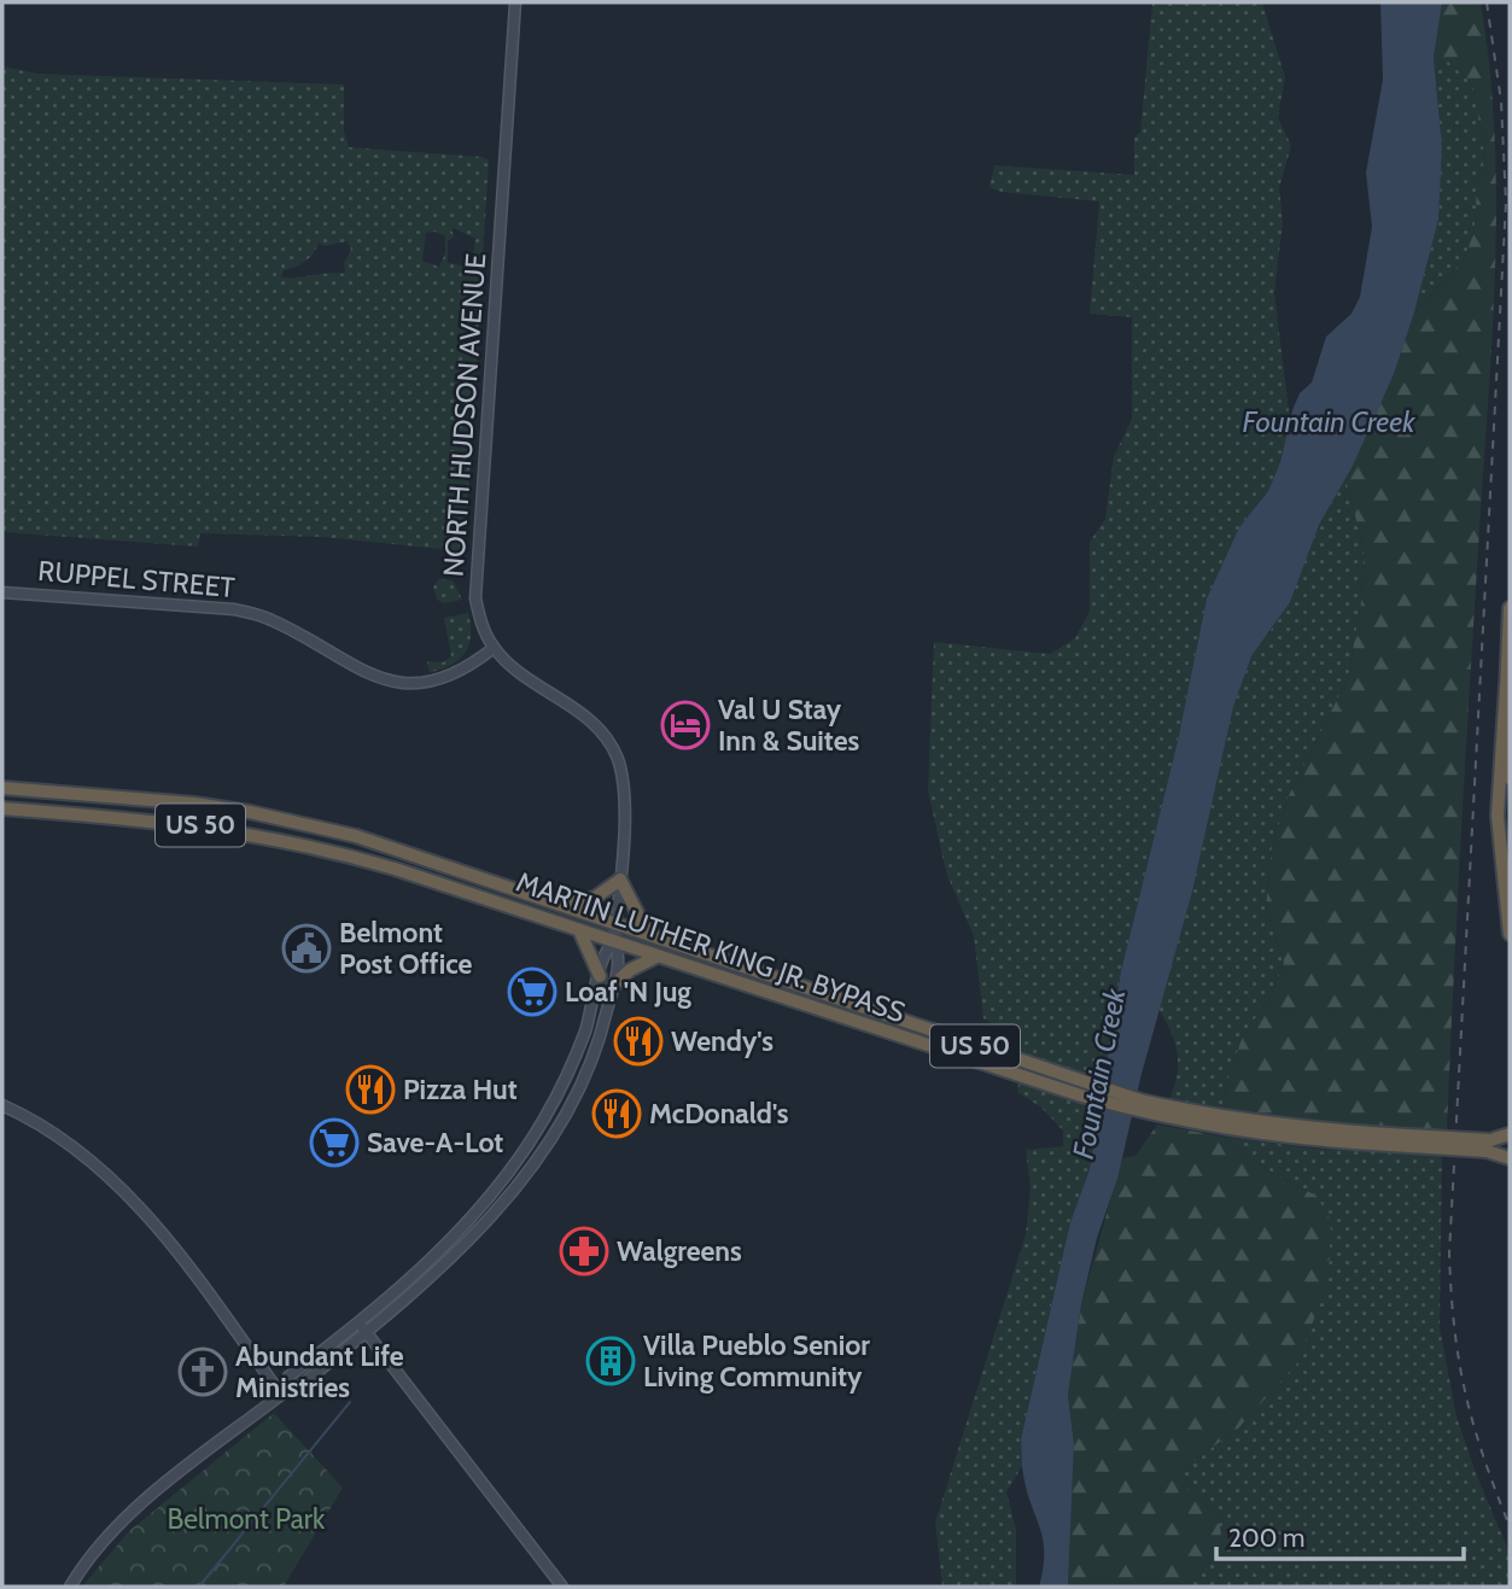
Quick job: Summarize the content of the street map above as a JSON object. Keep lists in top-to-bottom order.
{
  "streets": {
    "highway": ["US 50", "MARTIN LUTHER KING JR. BYPASS"],
    "main road": ["NORTH HUDSON AVENUE", "RUPPEL STREET"]
  },
  "crossings": [
    ["NORTH HUDSON AVENUE", "RUPPEL STREET"]
  ],
  "water": ["Fountain Creek"],
  "parks": ["Belmont Park"],
  "places": {
    "hotel": ["Val U Stay Inn & Suites"],
    "public building": ["Belmont Post Office"],
    "supermarket": ["Loaf 'N Jug", "Save-A-Lot"],
    "restaurant": ["Wendy's", "Pizza Hut", "McDonald's"],
    "pharmacy": ["Walgreens"],
    "building": ["Villa Pueblo Senior Living Community"],
    "church": ["Abundant Life Ministries"]
  },
  "scale_bar": "200 m"
}
